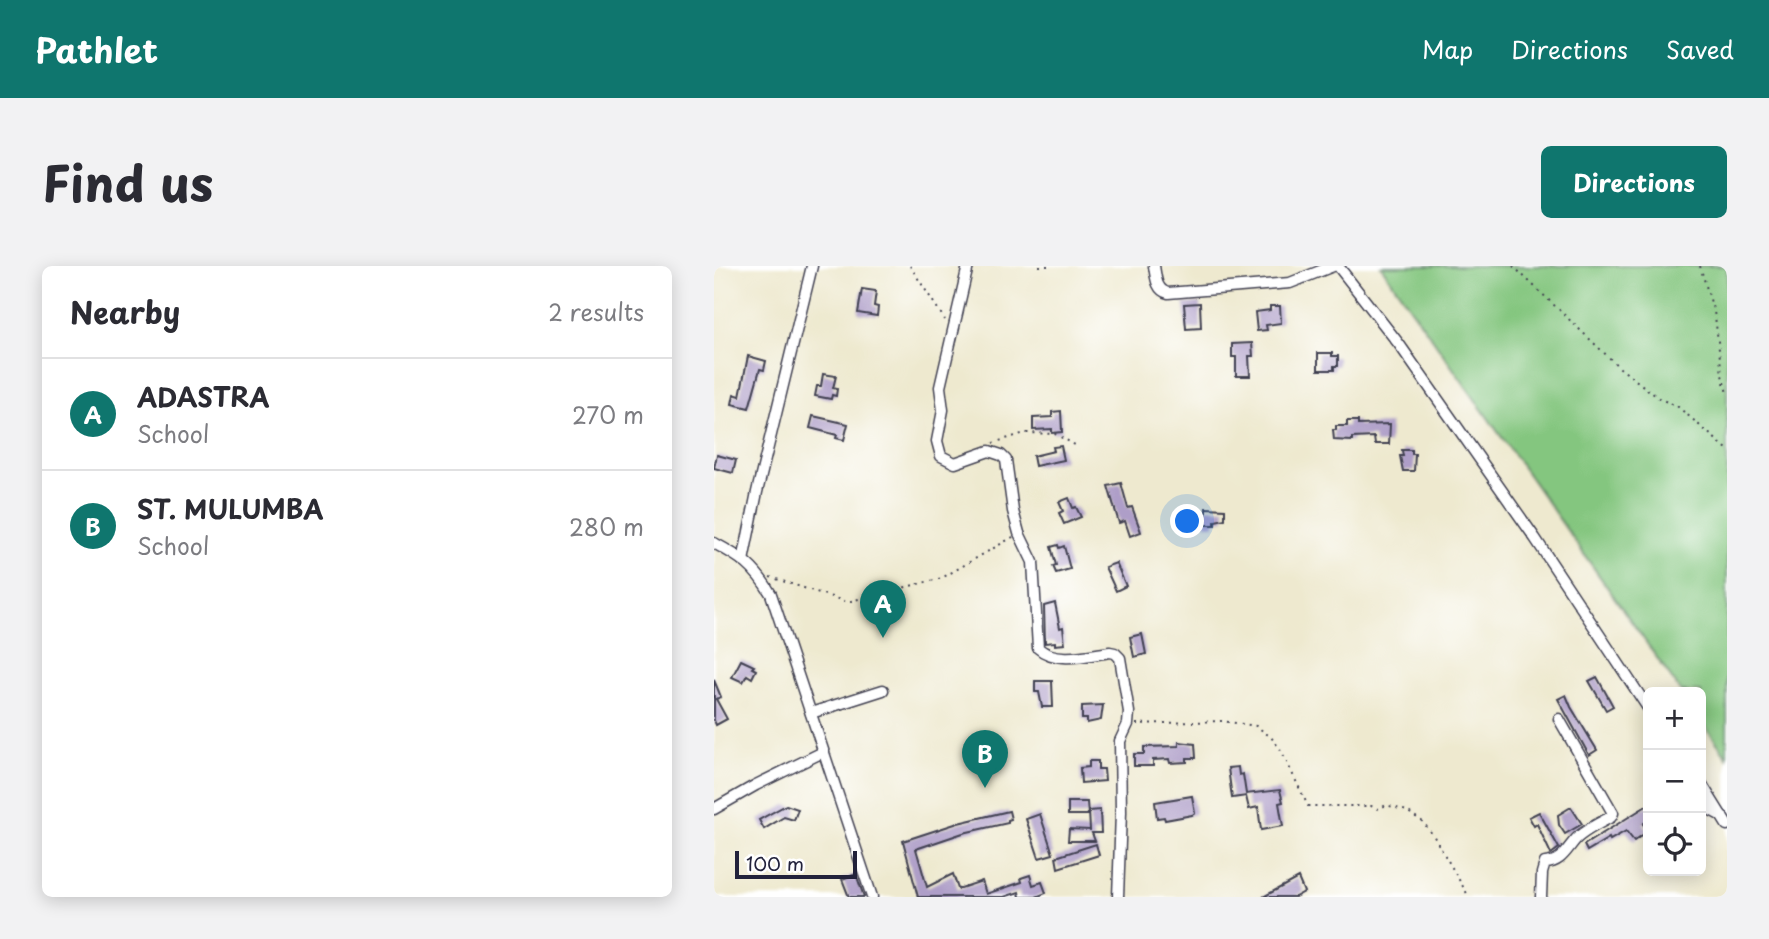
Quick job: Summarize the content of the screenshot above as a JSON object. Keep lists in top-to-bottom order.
{
  "scale_bar": "100 m",
  "page": {
    "header": "Pathlet",
    "nav": ["Map", "Directions", "Saved"],
    "title": "Find us",
    "buttons": "Directions",
    "heading": ["Nearby", "2 results"],
    "list": [
      {
        "mark": "A",
        "name": "ADASTRA",
        "note": "School",
        "value": "270 m"
      },
      {
        "mark": "B",
        "name": "ST. MULUMBA",
        "note": "School",
        "value": "280 m"
      }
    ],
    "pins": ["A", "B"],
    "map_buttons": ["+", "−"],
    "scale": "100 m"
  }
}
